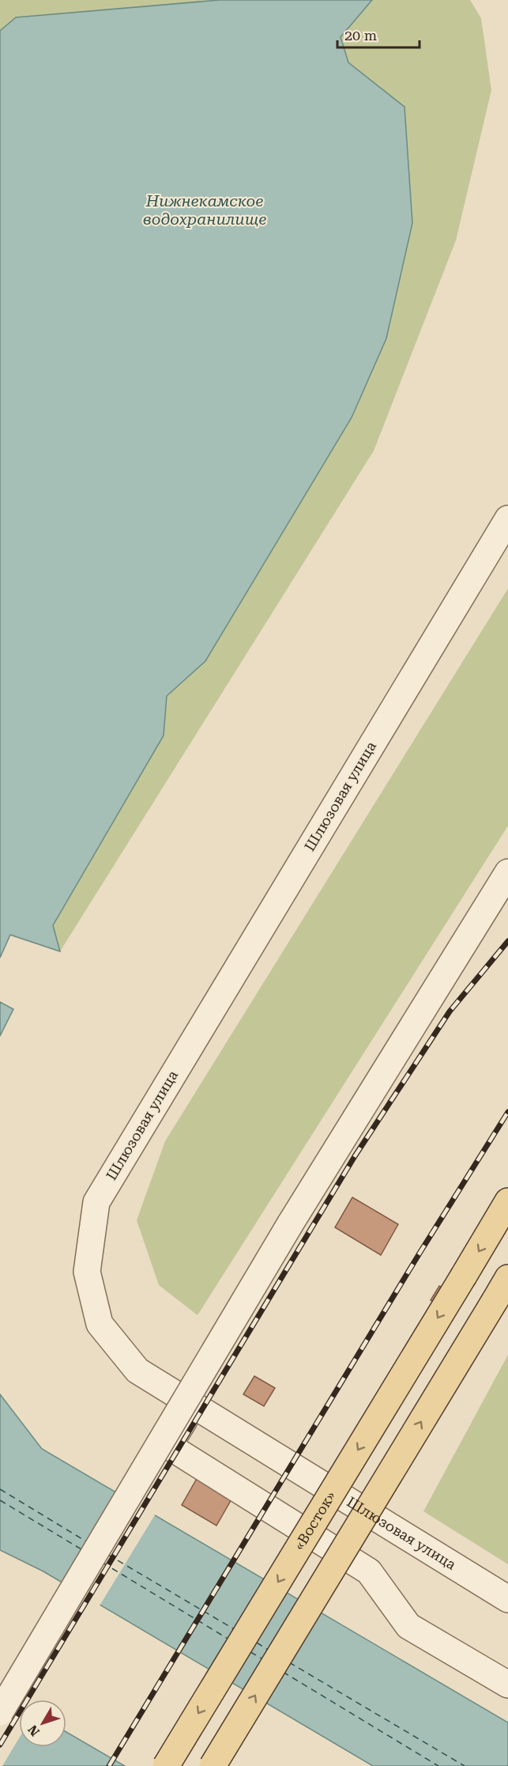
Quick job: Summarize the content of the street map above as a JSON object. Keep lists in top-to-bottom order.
{
  "streets": {
    "main road": ["«Восток»"],
    "street": ["Шлюзовая улица"]
  },
  "water": ["Нижнекамское водохранилище"],
  "scale_bar": "20 m",
  "north": "bottom left"
}
